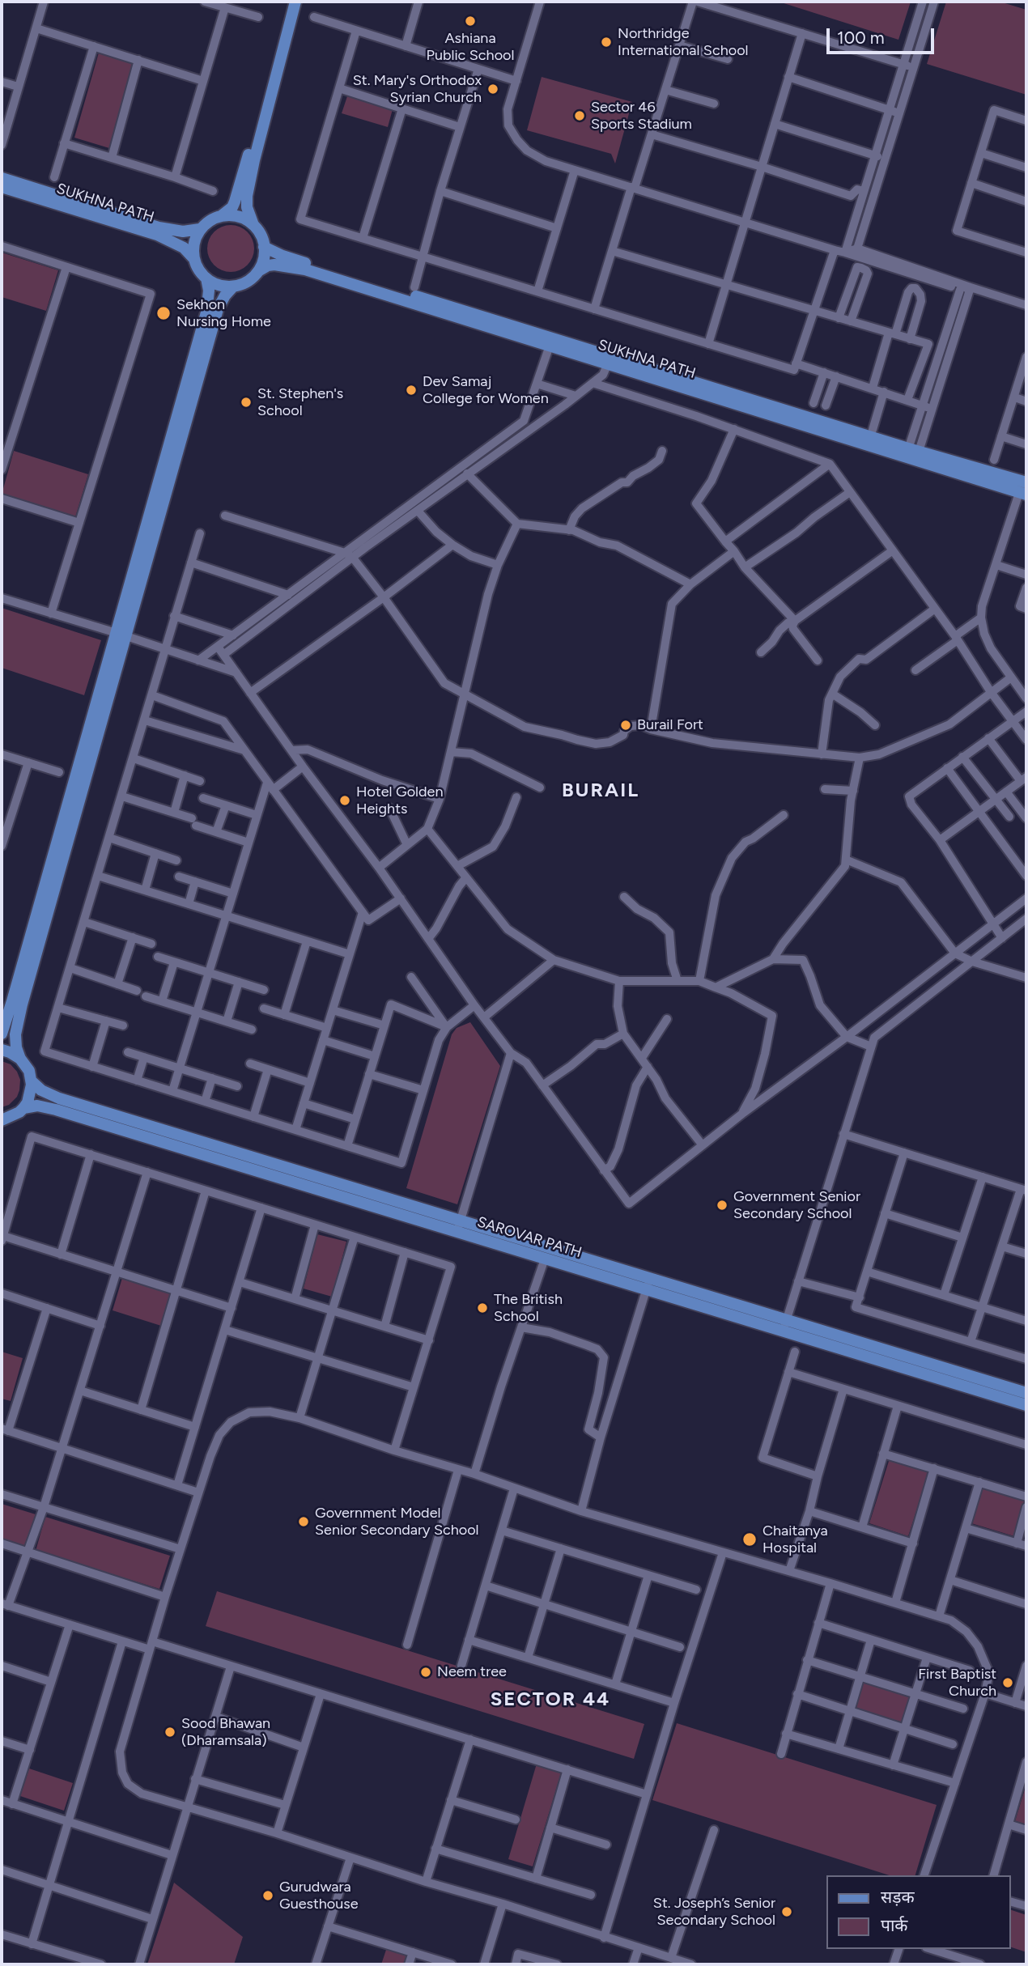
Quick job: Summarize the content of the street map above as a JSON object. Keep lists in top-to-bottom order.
{
  "streets": {
    "main road": ["SUKHNA PATH", "SAROVAR PATH"]
  },
  "districts": ["BURAIL", "SECTOR 44"],
  "places": [
    "Ashiana Public School",
    "Northridge International School",
    "St. Mary's Orthodox Syrian Church",
    "Sector 46 Sports Stadium",
    "Sekhon Nursing Home",
    "Dev Samaj College for Women",
    "St. Stephen's School",
    "Burail Fort",
    "Hotel Golden Heights",
    "Government Senior Secondary School",
    "The British School",
    "Government Model Senior Secondary School",
    "Chaitanya Hospital",
    "Neem tree",
    "First Baptist Church",
    "Sood Bhawan (Dharamsala)",
    "Gurudwara Guesthouse",
    "St. Joseph’s Senior Secondary School"
  ],
  "legend": ["सड़क", "पार्क"],
  "scale_bar": "100 m"
}
